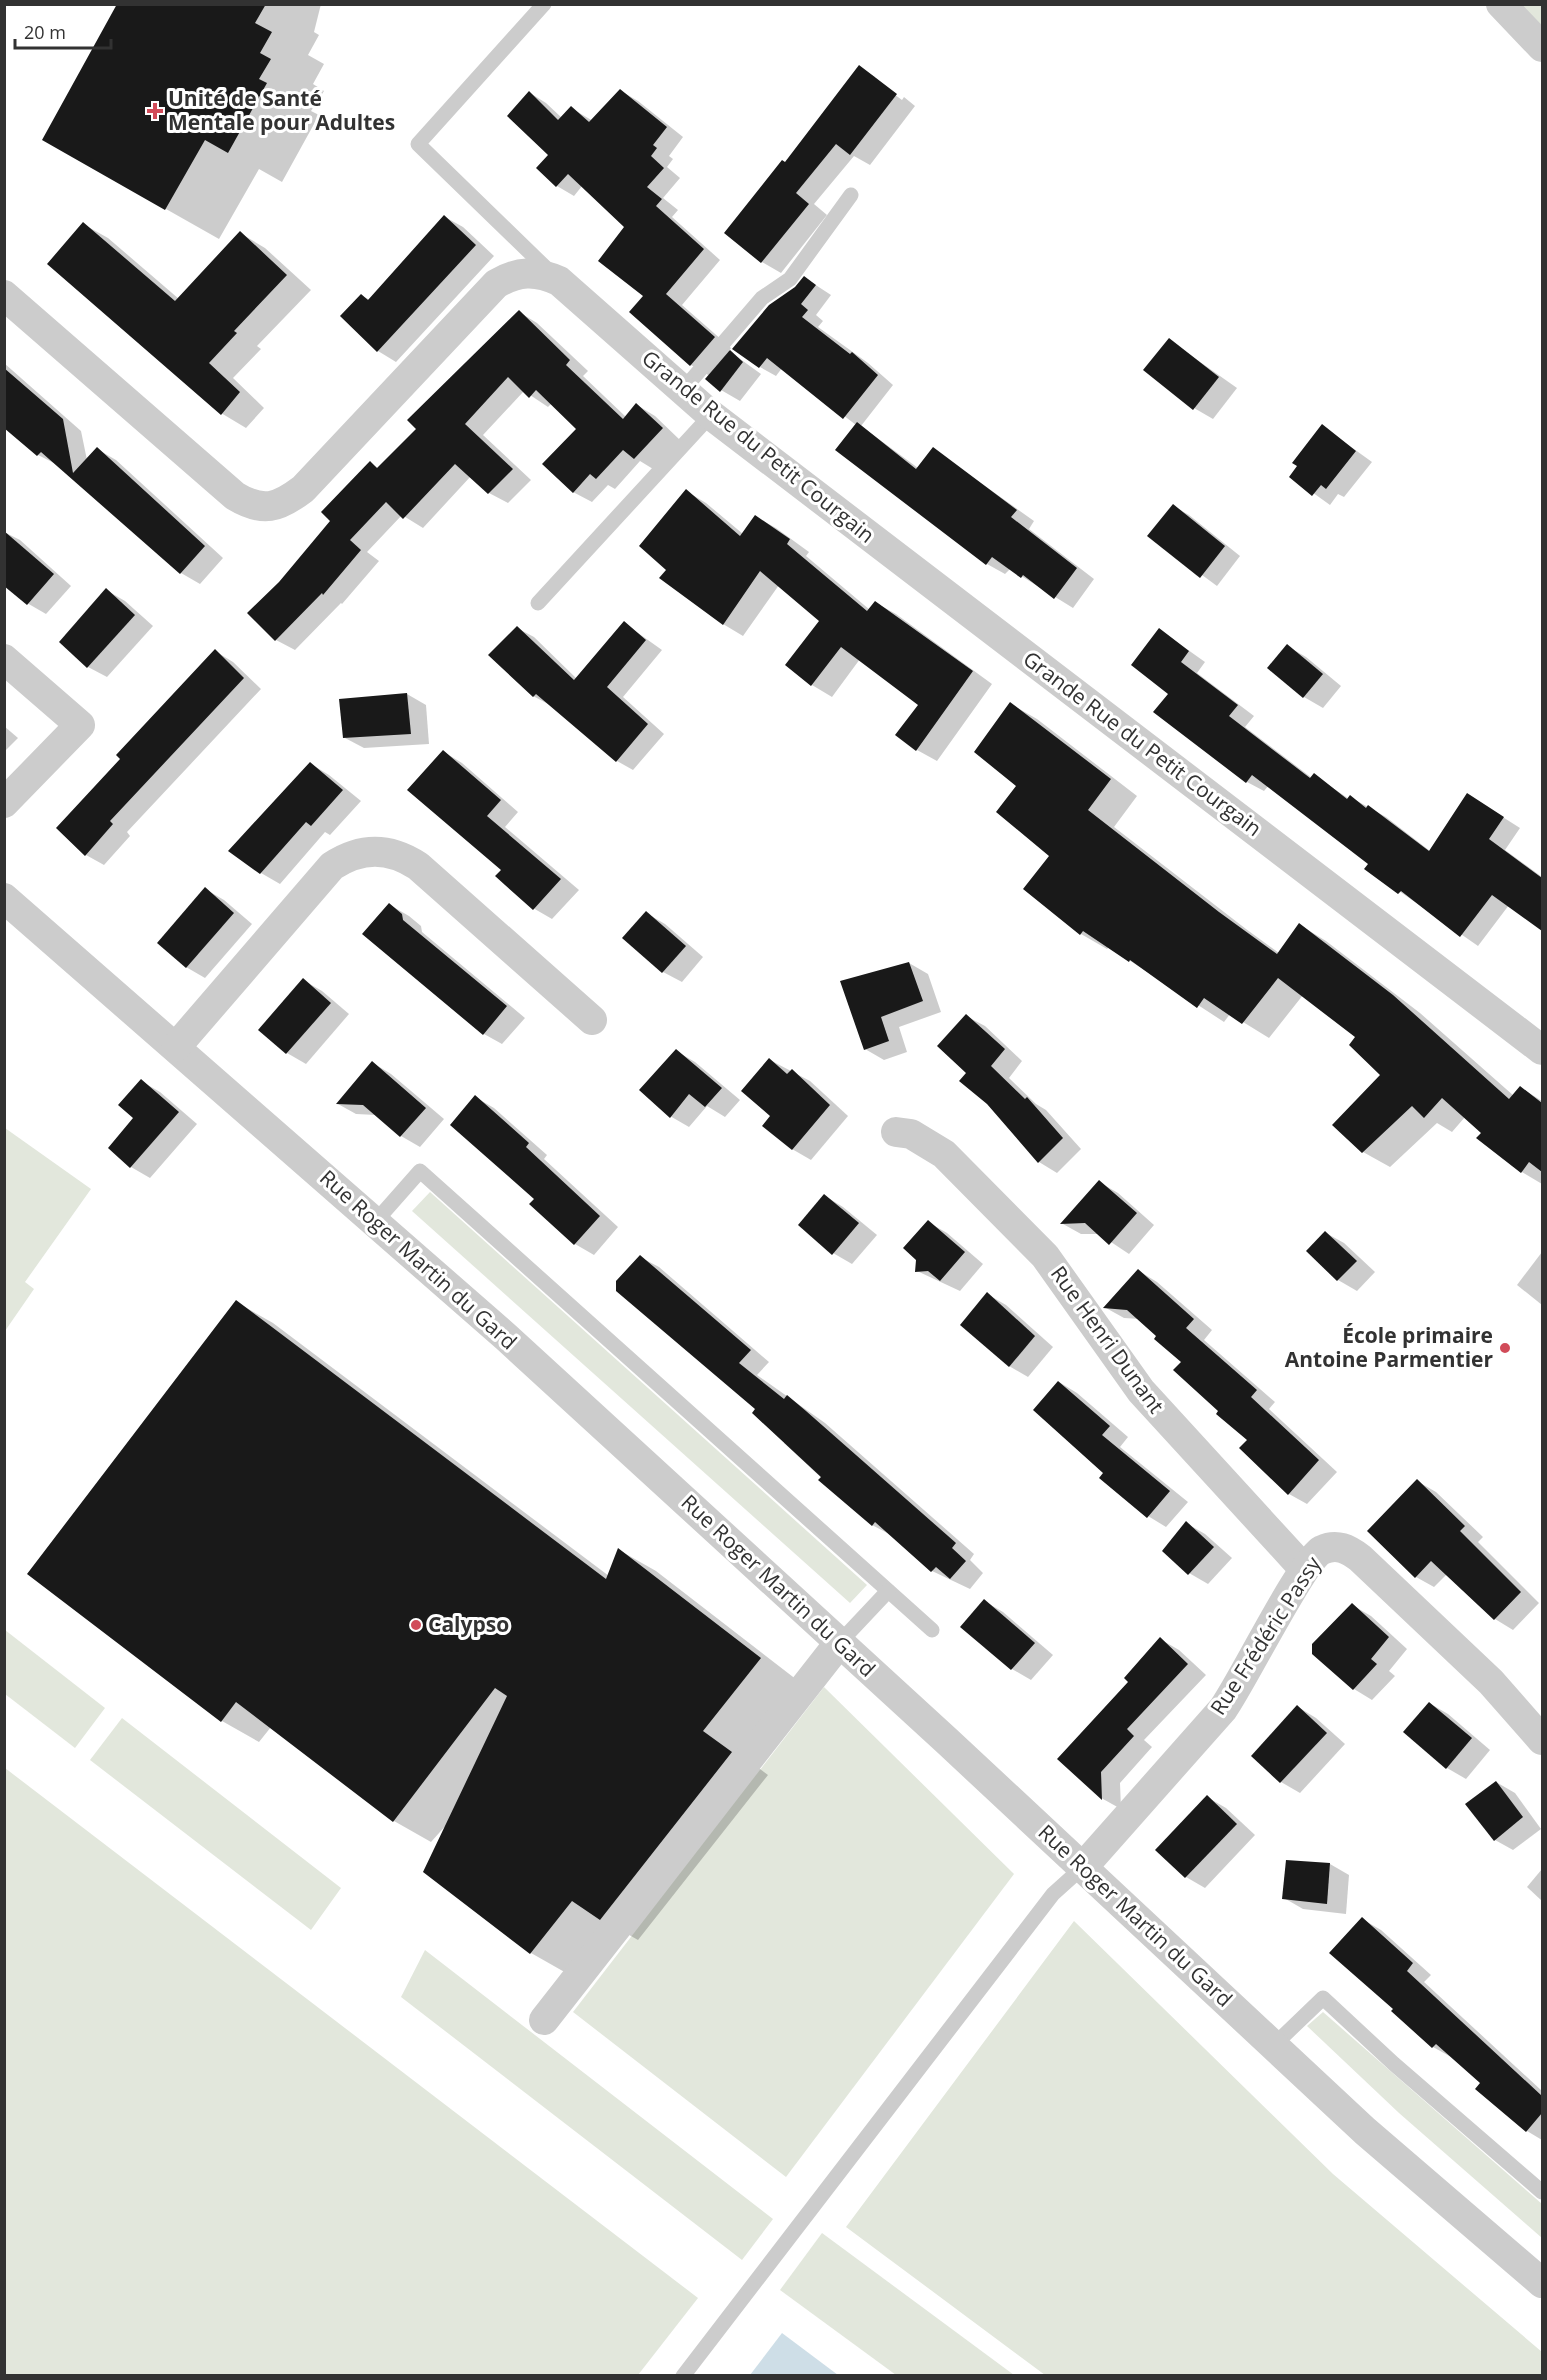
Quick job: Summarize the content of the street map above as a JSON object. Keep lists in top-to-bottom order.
{
  "streets": {
    "street": [
      "Grande Rue du Petit Courgain",
      "Rue Roger Martin du Gard",
      "Rue Henri Dunant",
      "Rue Frédéric Passy"
    ]
  },
  "crossings": [
    ["Rue Roger Martin du Gard", "Rue Frédéric Passy"],
    ["Rue Henri Dunant", "Rue Frédéric Passy"]
  ],
  "places": {
    "health": ["Unité de Santé Mentale pour Adultes"],
    "other": ["École primaire Antoine Parmentier", "Calypso"]
  },
  "scale_bar": "20 m"
}
